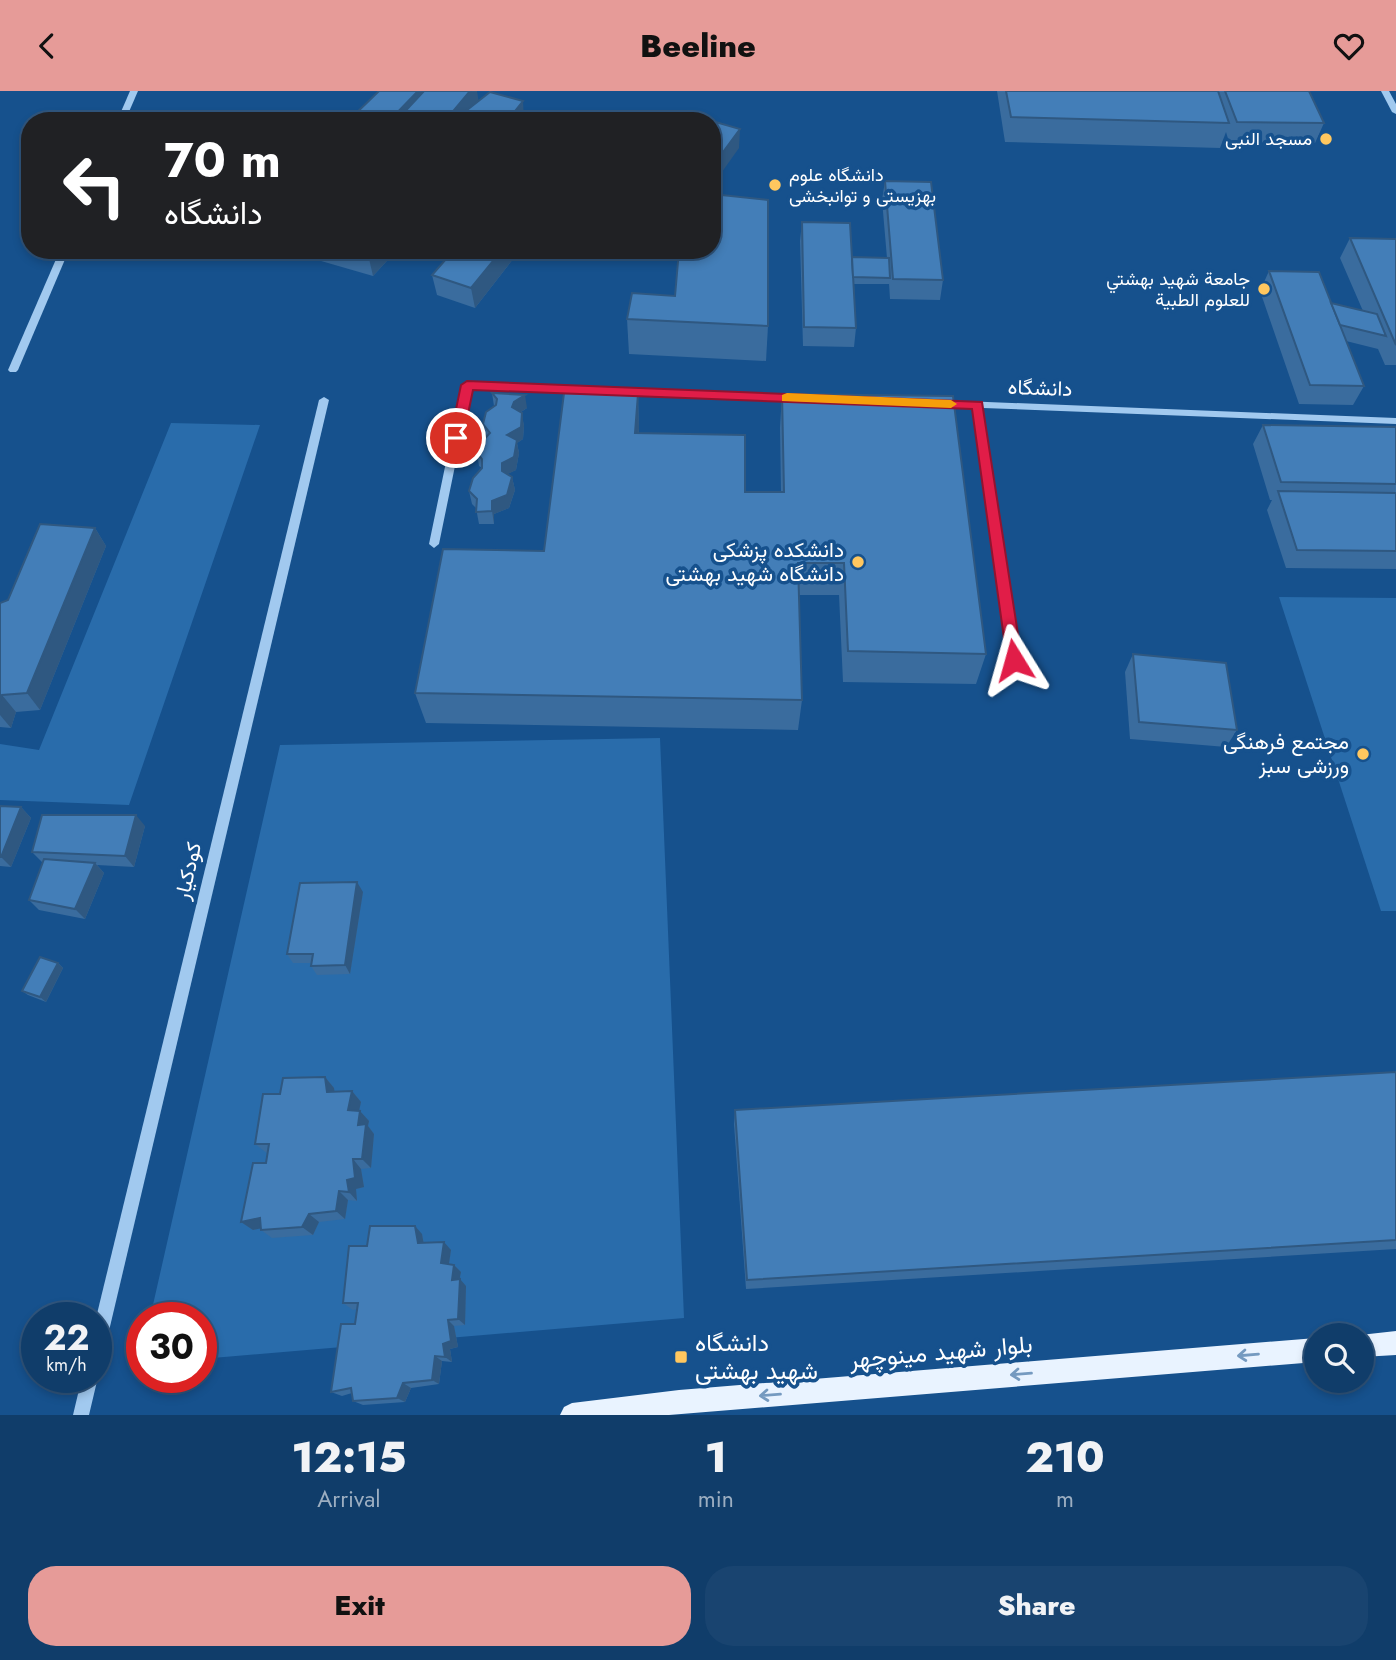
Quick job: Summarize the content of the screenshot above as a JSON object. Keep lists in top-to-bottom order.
{
  "streets": {
    "main road": ["بلوار شهید مینوچهر"],
    "street": ["دانشگاه", "کودکیار"]
  },
  "one_way": ["بلوار شهید مینوچهر"],
  "places": {
    "other": [
      "مسجد النبی",
      "دانشگاه علوم بهزیستی و توانبخشی",
      "جامعة شهيد بهشتي للعلوم الطبية",
      "دانشکده پزشکی دانشگاه شهید بهشتی",
      "مجتمع فرهنگی ورزشی سبز"
    ],
    "transit": ["دانشگاه شهید بهشتی"]
  },
  "page": {
    "header": "Beeline",
    "turn": ["70 m", "دانشگاه"],
    "speed": "22 km/h",
    "limit": "30",
    "eta": [
      "12:15",
      "Arrival",
      "1",
      "min",
      "210",
      "m"
    ],
    "buttons": ["Exit", "Share"]
  }
}
